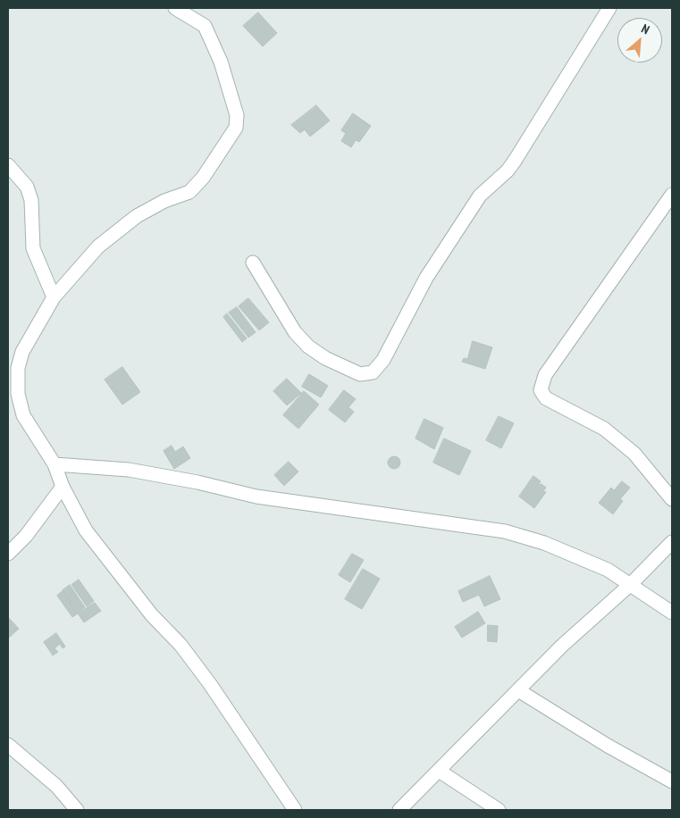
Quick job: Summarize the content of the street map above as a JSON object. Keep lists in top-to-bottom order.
{
  "north": "top right"
}
